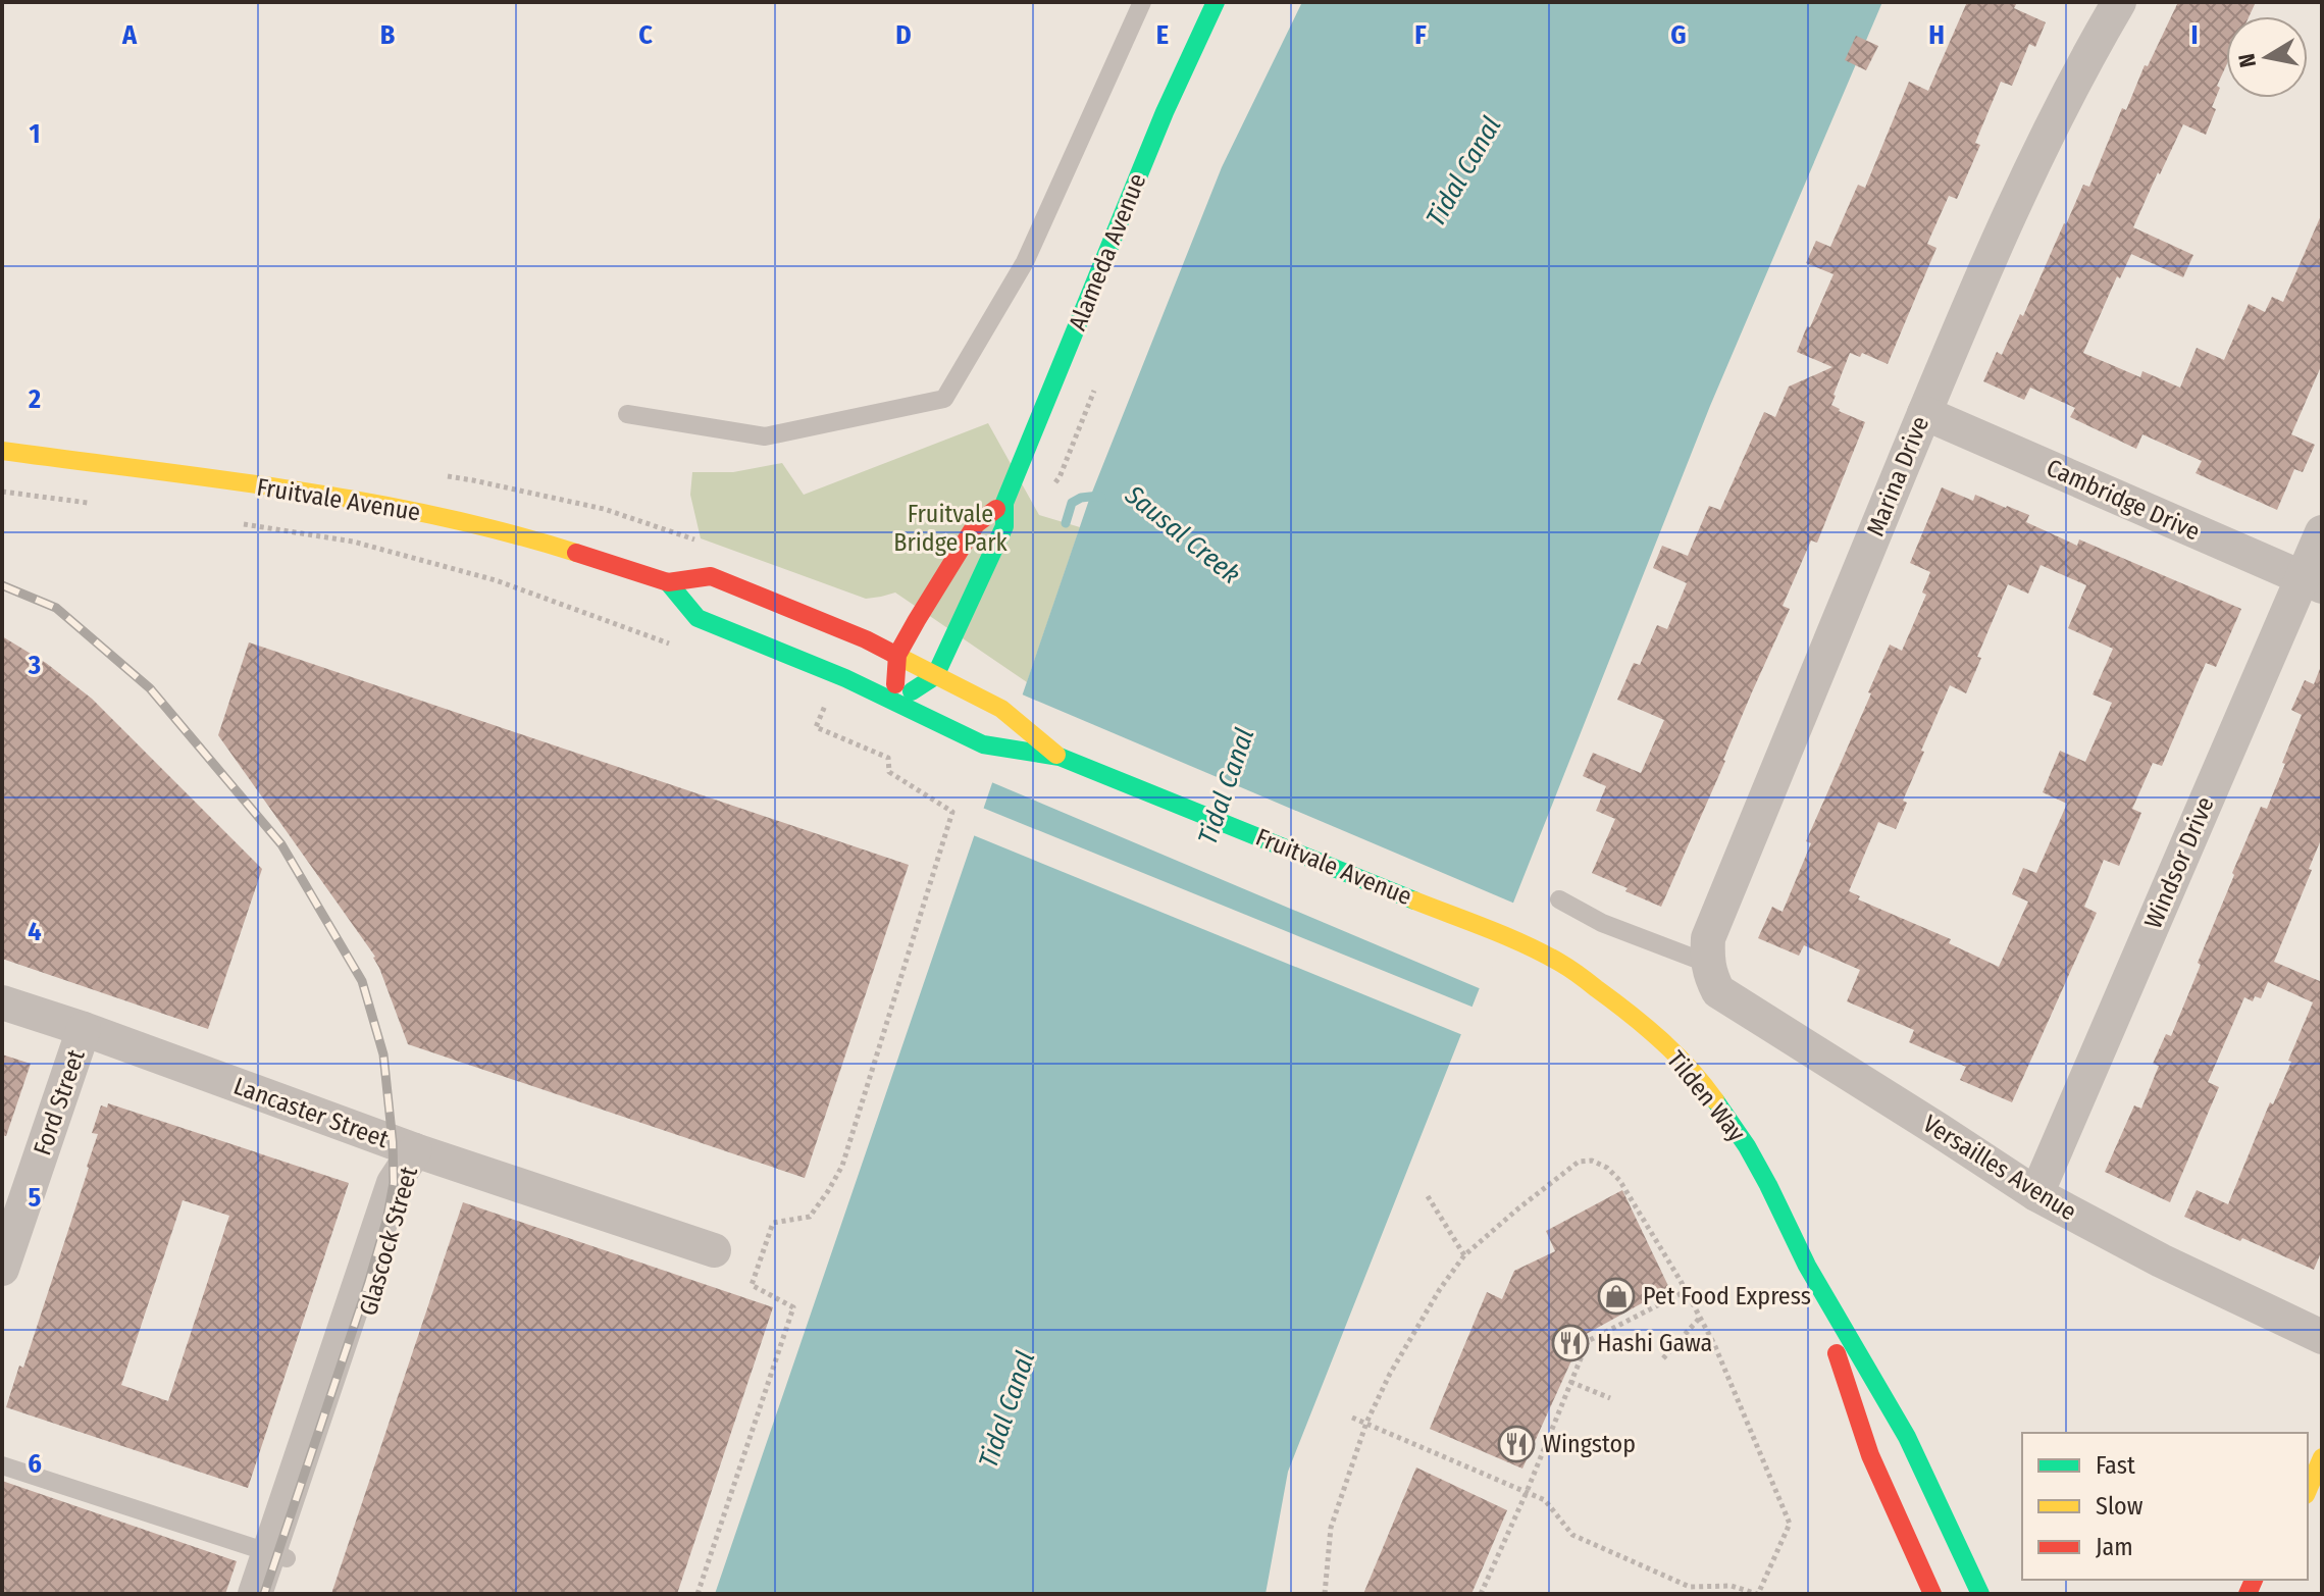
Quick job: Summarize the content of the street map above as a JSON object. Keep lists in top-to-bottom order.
{
  "streets": {
    "main road": ["Alameda Avenue", "Fruitvale Avenue", "Tilden Way"],
    "street": [
      "Marina Drive",
      "Cambridge Drive",
      "Windsor Drive",
      "Ford Street",
      "Lancaster Street",
      "Versailles Avenue",
      "Glascock Street"
    ]
  },
  "crossings": [
    ["Alameda Avenue", "Fruitvale Avenue"],
    ["Marina Drive", "Cambridge Drive"],
    ["Marina Drive", "Versailles Avenue"],
    ["Fruitvale Avenue", "Tilden Way"],
    ["Cambridge Drive", "Windsor Drive"],
    ["Windsor Drive", "Versailles Avenue"],
    ["Ford Street", "Lancaster Street"],
    ["Lancaster Street", "Glascock Street"]
  ],
  "water": ["Tidal Canal", "Sausal Creek"],
  "parks": ["Fruitvale Bridge Park"],
  "places": {
    "shop": ["Pet Food Express"],
    "restaurant": ["Hashi Gawa", "Wingstop"]
  },
  "legend": ["Fast", "Slow", "Jam"],
  "north": "left",
  "grid": {
    "columns": [
      "A",
      "B",
      "C",
      "D",
      "E",
      "F",
      "G",
      "H",
      "I"
    ],
    "rows": [
      "1",
      "2",
      "3",
      "4",
      "5",
      "6"
    ]
  }
}
